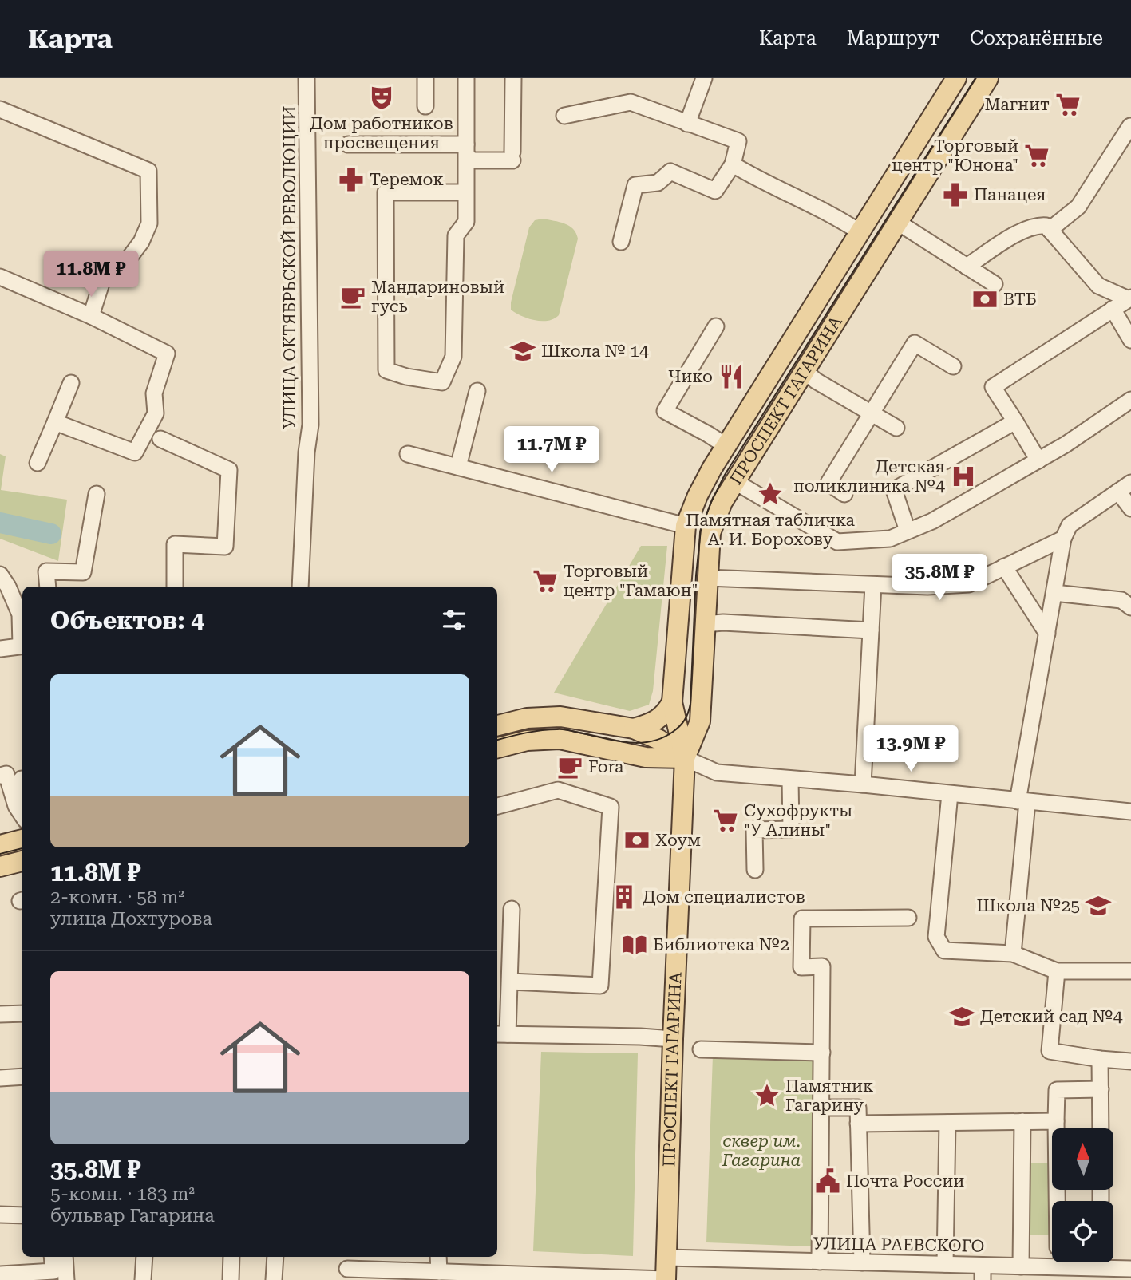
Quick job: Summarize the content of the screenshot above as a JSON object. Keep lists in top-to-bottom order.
{
  "streets": {
    "main road": ["ПРОСПЕКТ ГАГАРИНА"],
    "street": ["УЛИЦА ОКТЯБРЬСКОЙ РЕВОЛЮЦИИ", "УЛИЦА РАЕВСКОГО"]
  },
  "crossings": [
    ["ПРОСПЕКТ ГАГАРИНА", "УЛИЦА РАЕВСКОГО"]
  ],
  "parks": ["сквер им. Гагарина"],
  "places": {
    "theatre": ["Дом работников просвещения"],
    "supermarket": [
      "Магнит",
      "Торговый центр \"Юнона\"",
      "Торговый центр \"Гамаюн\"",
      "Сухофрукты \"У Алины\""
    ],
    "pharmacy": ["Теремок", "Панацея"],
    "cafe": ["Мандариновый гусь", "Fora"],
    "bank": ["ВТБ", "Хоум"],
    "school or university": ["Школа № 14", "Школа №25", "Детский сад №4"],
    "restaurant": ["Чико"],
    "hospital": ["Детская поликлиника №4"],
    "place": ["Памятная табличка А. И. Борохову", "Памятник Гагарину"],
    "building": ["Дом специалистов"],
    "library": ["Библиотека №2"],
    "public building": ["Почта России"]
  },
  "north": "top",
  "page": {
    "header": "Карта",
    "nav": ["Карта", "Маршрут", "Сохранённые"],
    "price": [
      "11.8M ₽",
      "11.7M ₽",
      "35.8M ₽",
      "13.9M ₽"
    ],
    "heading": "Объектов: 4",
    "list": [
      {
        "name": "11.8M ₽",
        "note": "2-комн. · 58 m² · улица Дохтурова"
      },
      {
        "name": "35.8M ₽",
        "note": "5-комн. · 183 m² · бульвар Гагарина"
      }
    ]
  }
}
